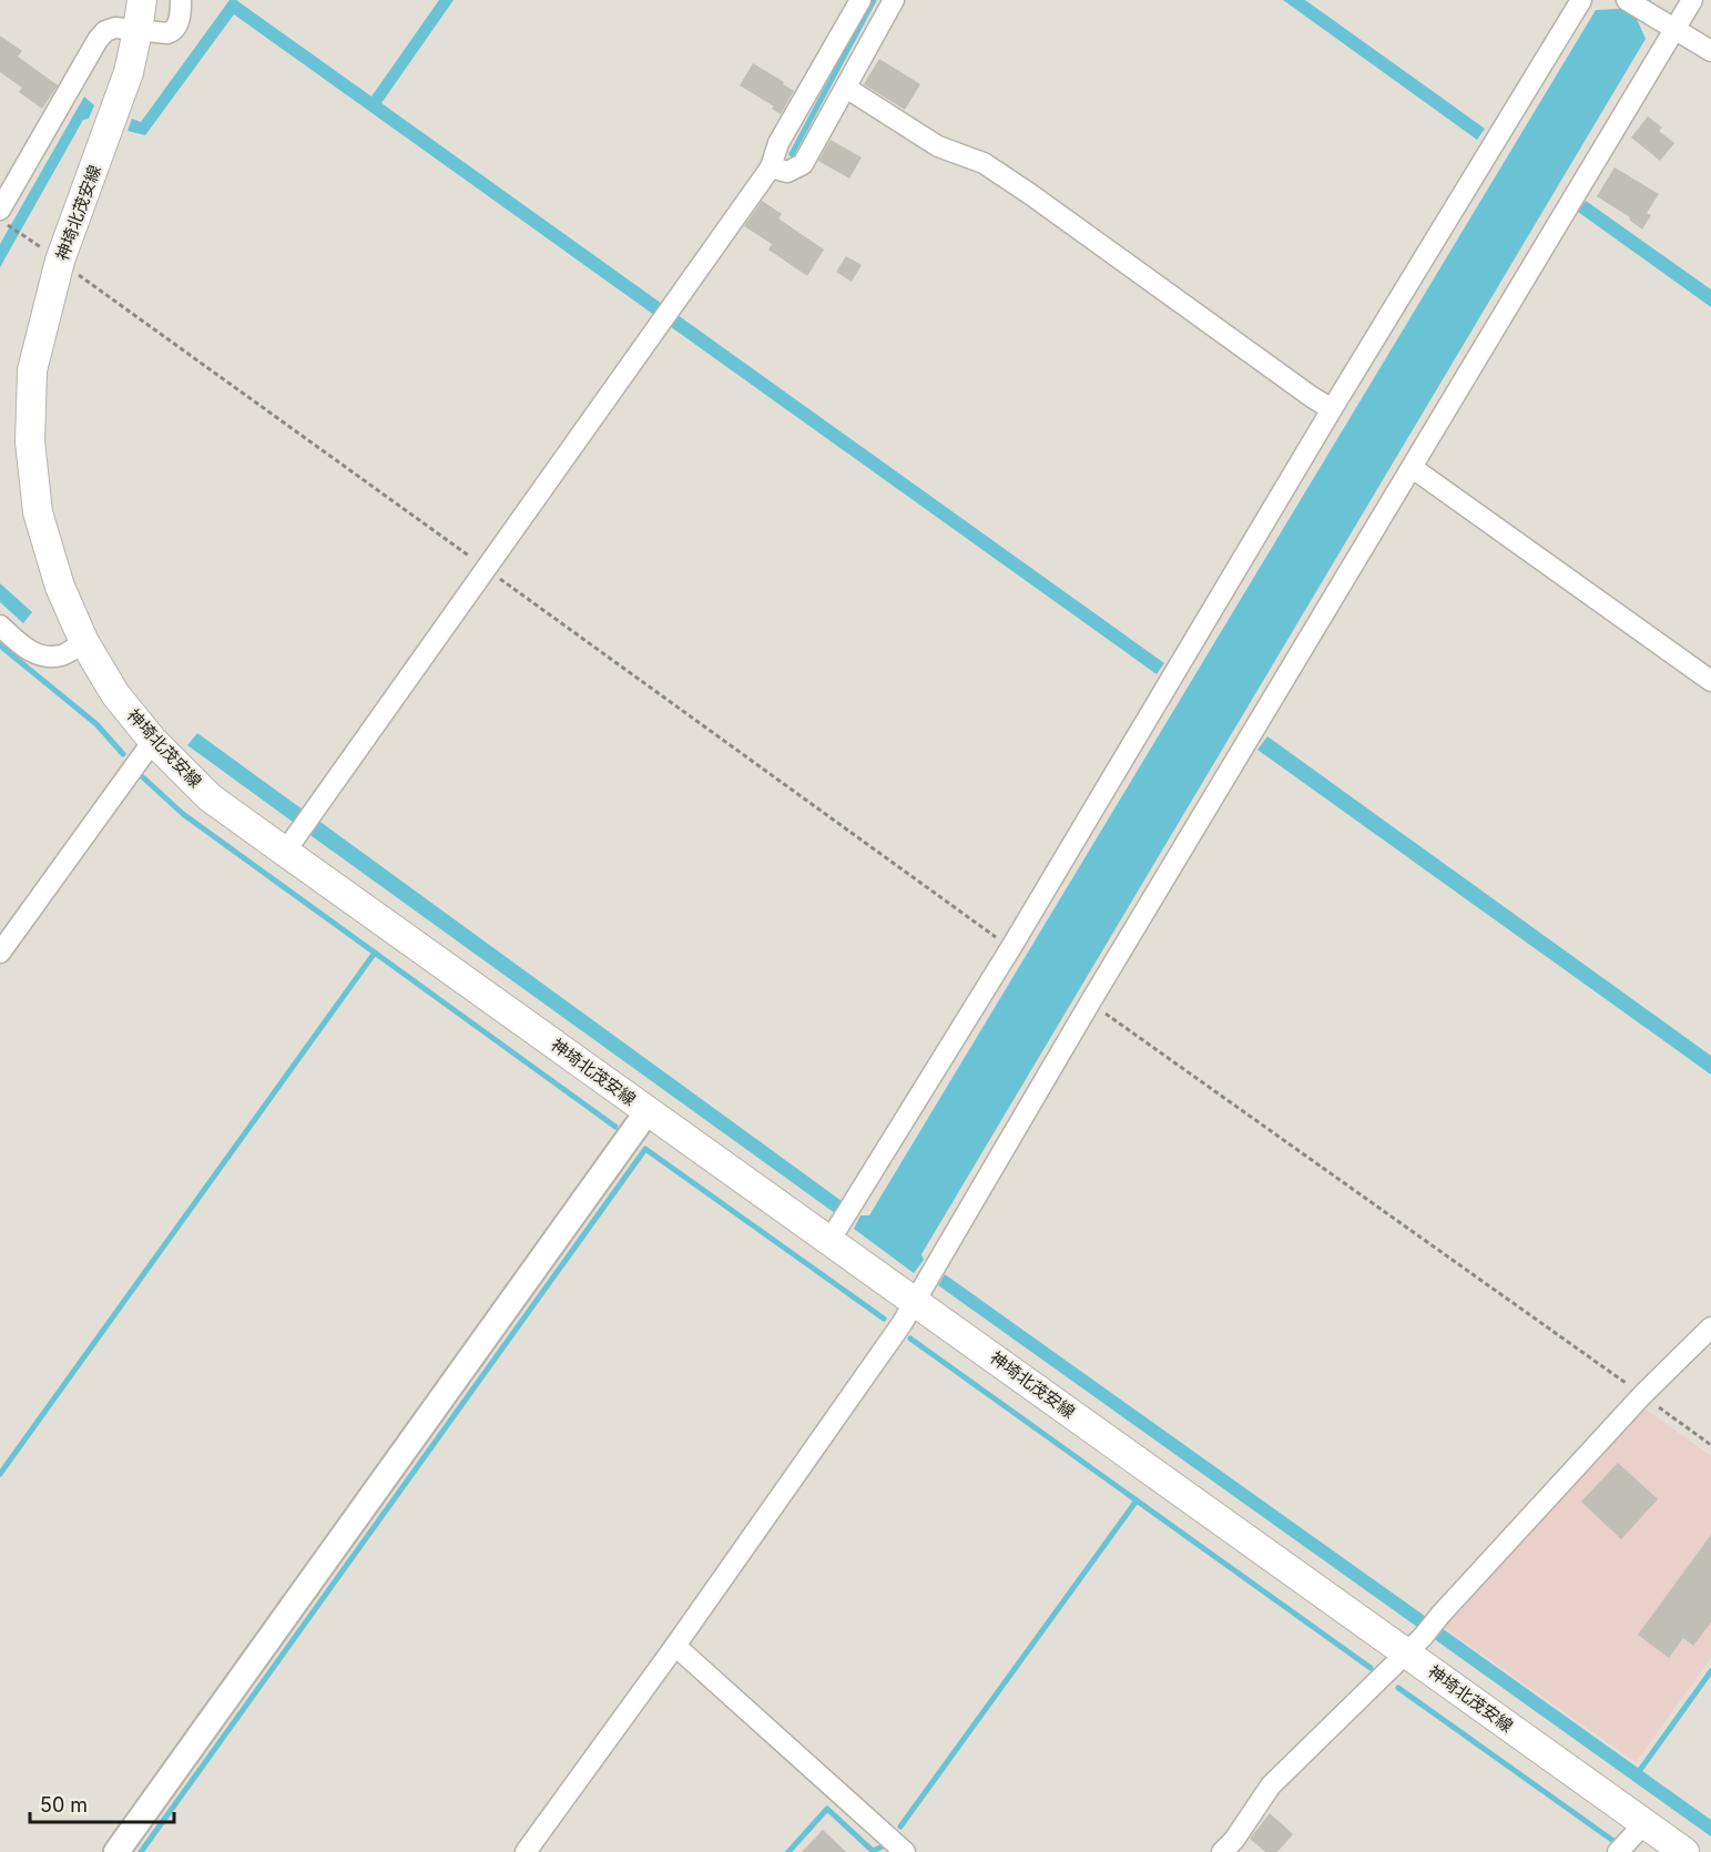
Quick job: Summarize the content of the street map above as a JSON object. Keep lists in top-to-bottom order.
{
  "streets": {
    "main road": ["神埼北茂安線"]
  },
  "scale_bar": "50 m"
}
